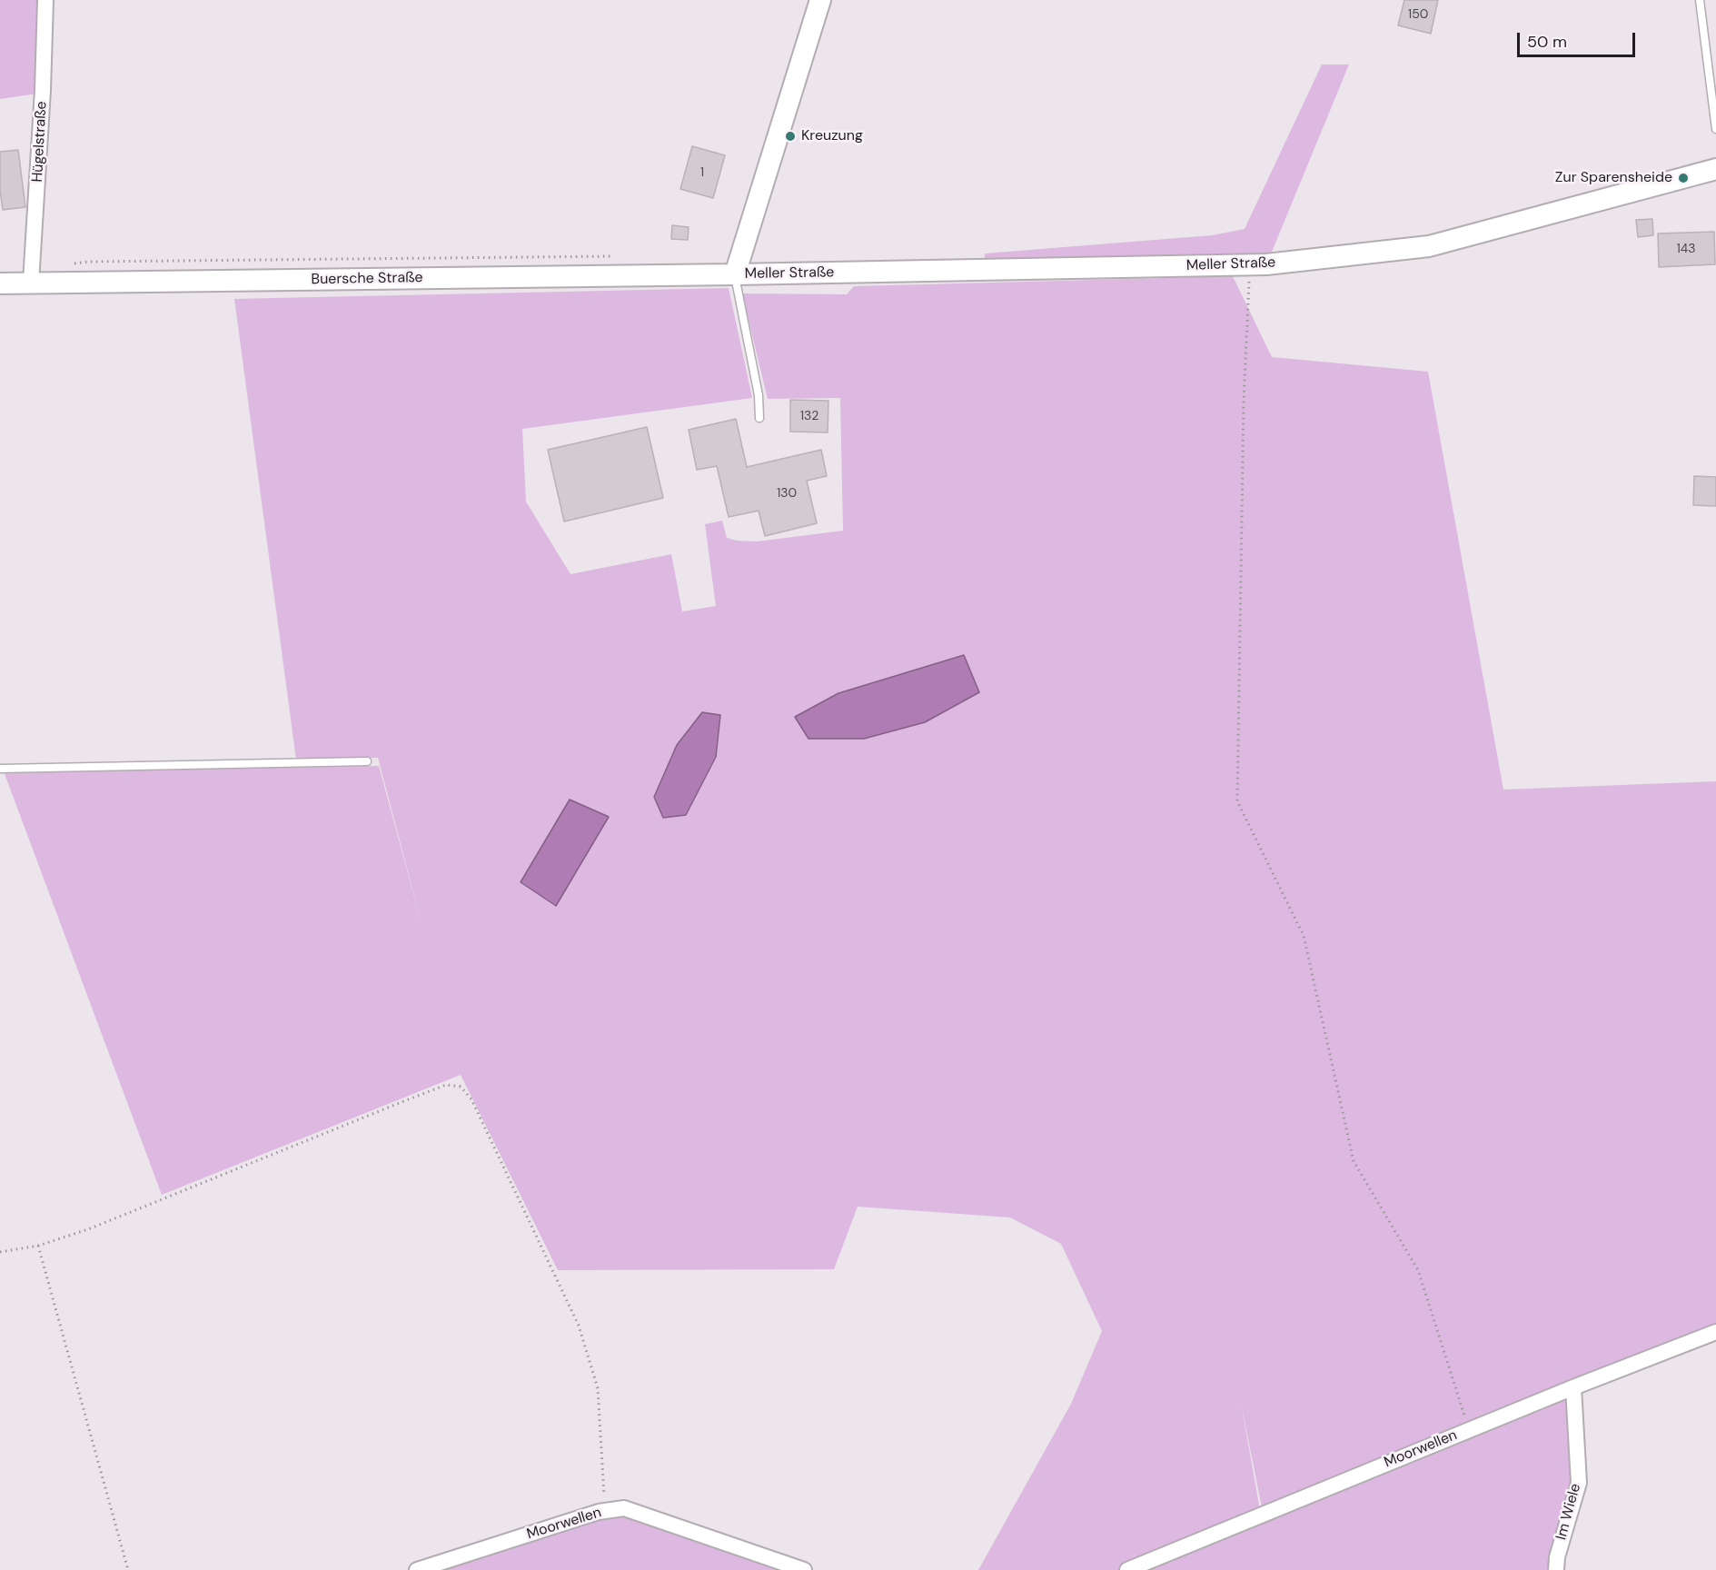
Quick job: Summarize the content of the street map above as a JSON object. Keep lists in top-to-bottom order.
{
  "streets": {
    "main road": ["Meller Straße", "Buersche Straße"],
    "street": ["Hügelstraße", "Moorwellen", "Im Wiele"]
  },
  "crossings": [
    ["Hügelstraße", "Buersche Straße"],
    ["Meller Straße", "Buersche Straße"],
    ["Moorwellen", "Im Wiele"]
  ],
  "places": ["Kreuzung", "Zur Sparensheide"],
  "house_numbers": [
    "150",
    "1",
    "143",
    "132",
    "130"
  ],
  "scale_bar": "50 m"
}
